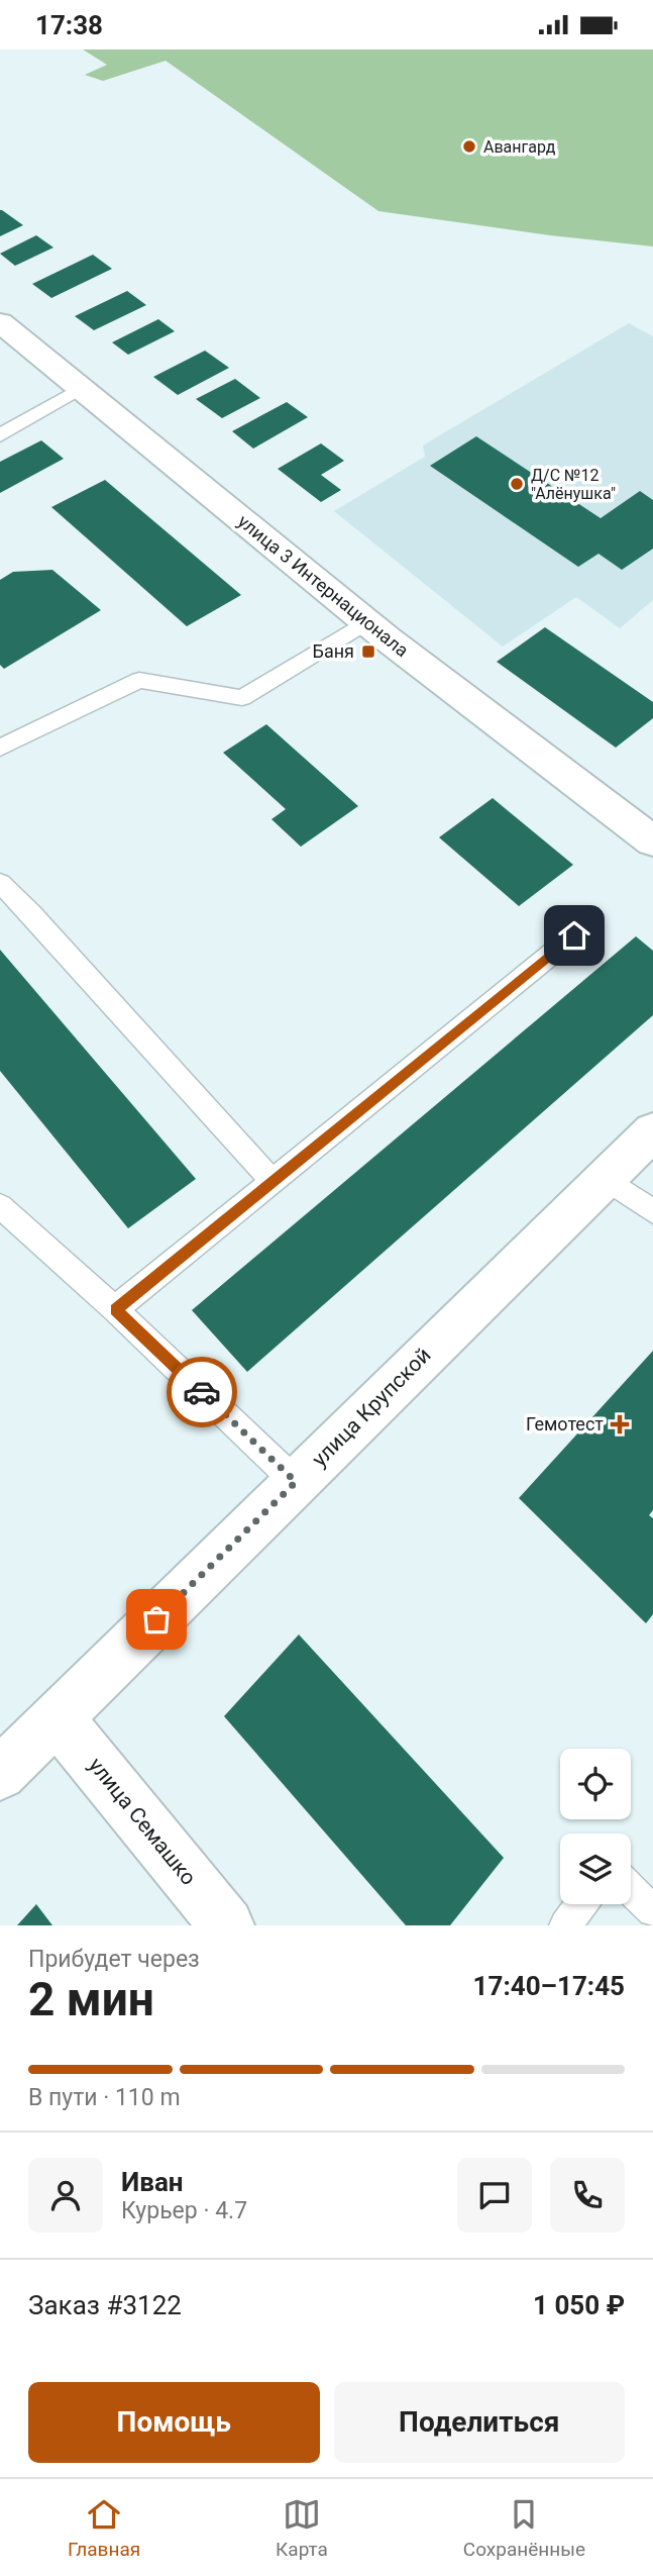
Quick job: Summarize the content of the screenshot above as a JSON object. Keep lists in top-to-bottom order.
{
  "streets": {
    "street": ["улица 3 Интернационала", "улица Крупской", "улица Семашко"]
  },
  "crossings": [
    ["улица Крупской", "улица Семашко"]
  ],
  "places": {
    "other": ["Авангард", "Д/С №12 \"Алёнушка\""],
    "transit": ["Баня"],
    "health": ["Гемотест"]
  },
  "page": {
    "status": "17:38",
    "heading": ["2 мин", "Прибудет через", "17:40–17:45"],
    "panel": [
      "Иван",
      "Курьер · 4.7",
      "Заказ #3122",
      "1 050 ₽"
    ],
    "bar": "В пути · 110 m",
    "buttons": ["Помощь", "Поделиться"],
    "tabs": ["Главная", "Карта", "Сохранённые"]
  }
}
